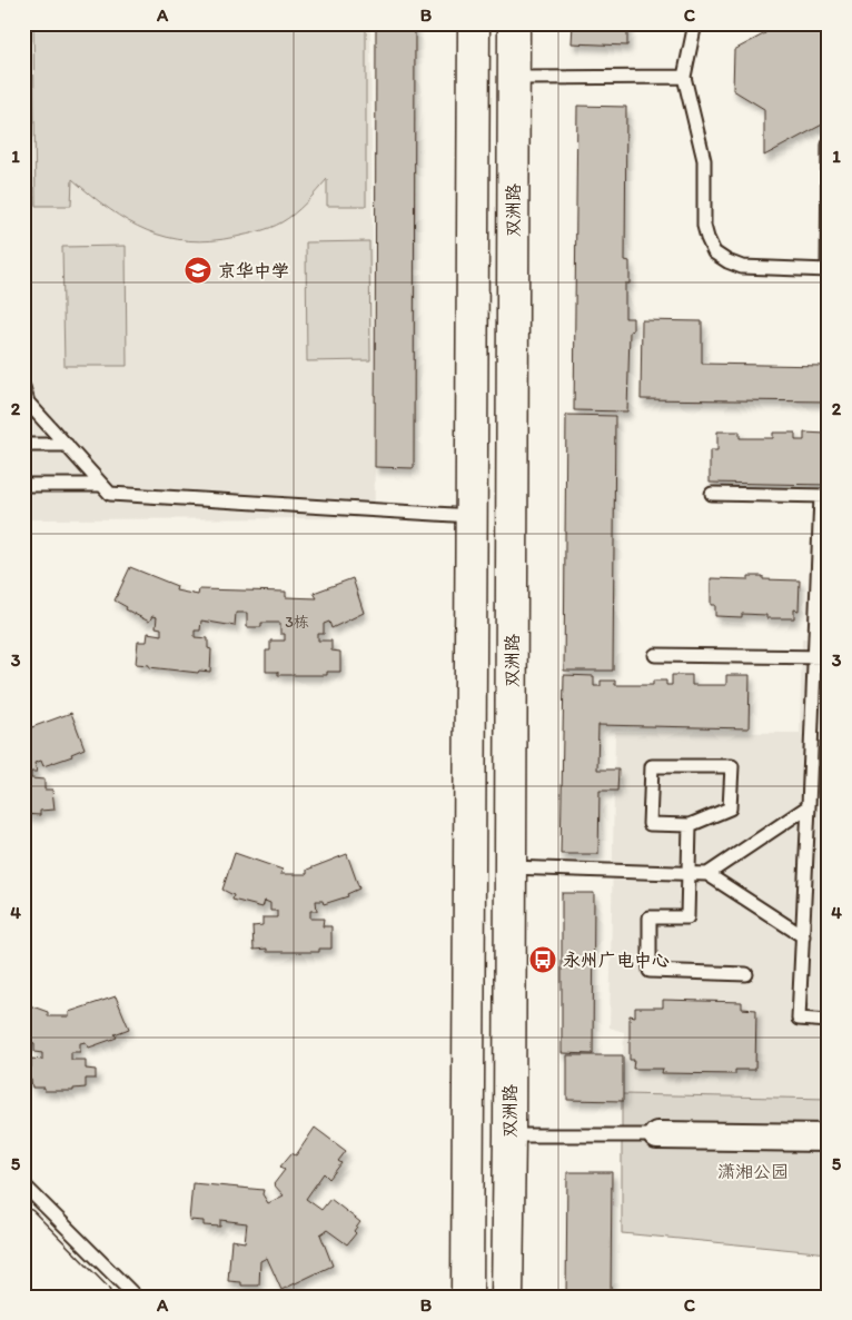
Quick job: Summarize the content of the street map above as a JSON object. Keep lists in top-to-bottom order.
{
  "streets": {
    "main road": ["双洲路"]
  },
  "parks": ["潇湘公园"],
  "places": {
    "school or university": ["京华中学"],
    "bus stop": ["永州广电中心"]
  },
  "house_numbers": ["3栋"],
  "grid": {
    "columns": ["A", "B", "C"],
    "rows": [
      "1",
      "2",
      "3",
      "4",
      "5"
    ]
  }
}
